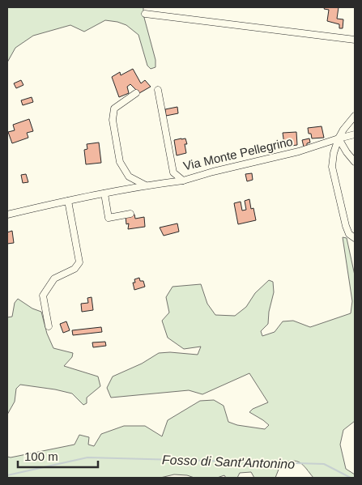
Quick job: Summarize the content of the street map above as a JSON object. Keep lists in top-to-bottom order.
{
  "streets": {
    "street": ["Via Monte Pellegrino"]
  },
  "water": ["Fosso di Sant'Antonino"],
  "scale_bar": "100 m"
}
